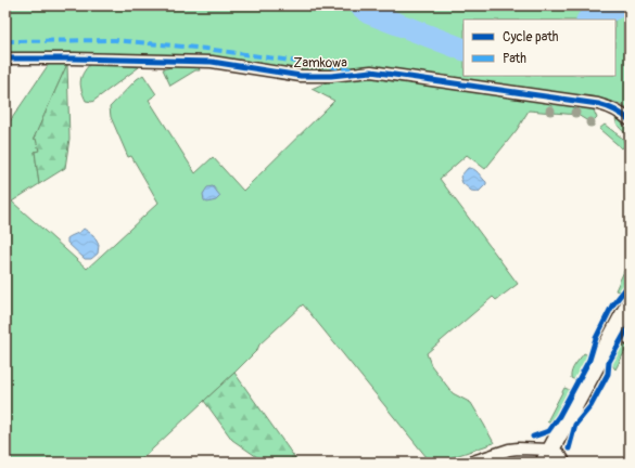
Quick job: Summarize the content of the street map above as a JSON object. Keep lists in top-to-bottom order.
{
  "streets": {
    "street": ["Zamkowa"]
  },
  "legend": ["Cycle path", "Path"]
}
